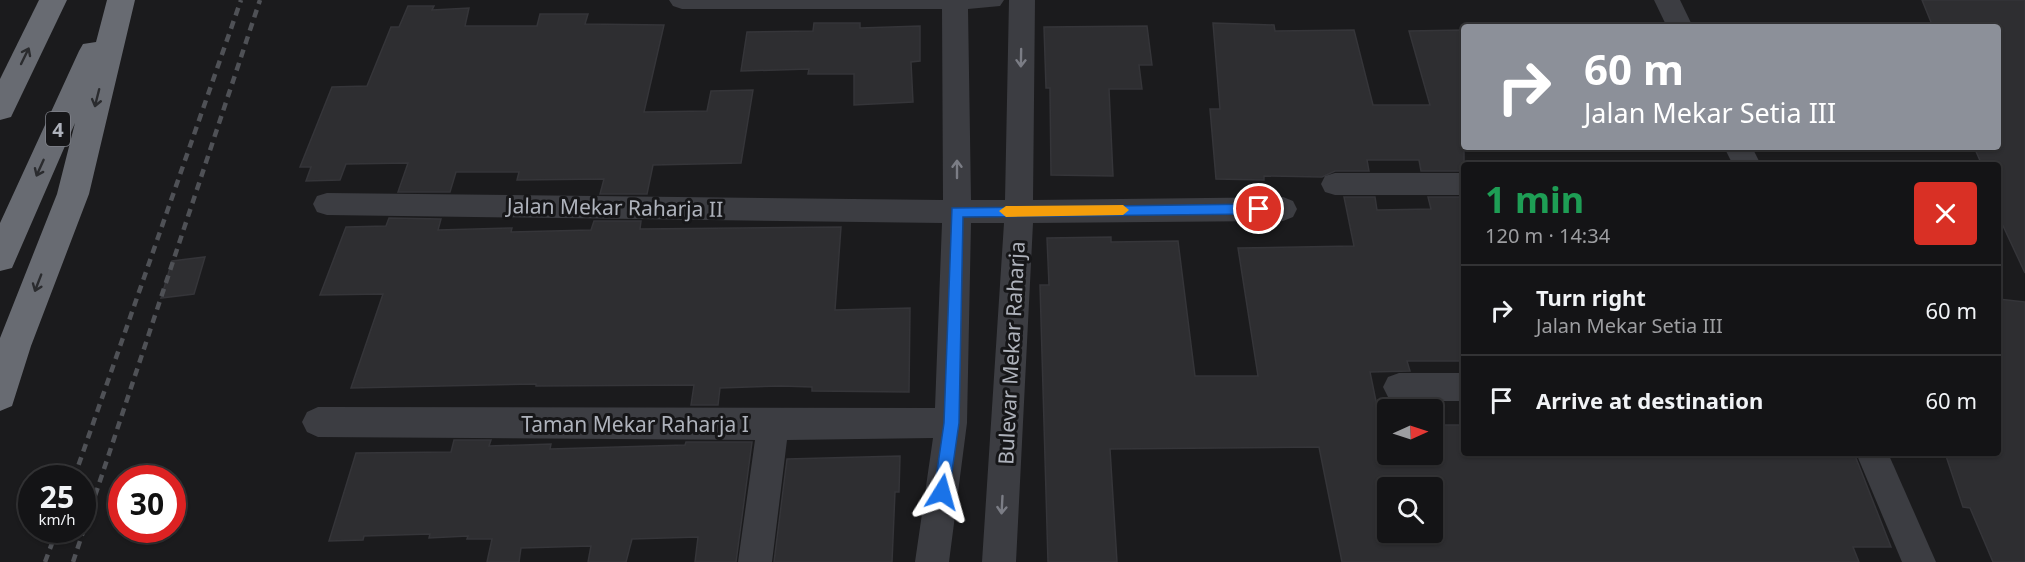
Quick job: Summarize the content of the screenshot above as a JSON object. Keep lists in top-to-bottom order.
{
  "streets": {
    "highway": ["4"],
    "street": ["Jalan Mekar Raharja II", "Bulevar Mekar Raharja", "Taman Mekar Raharja I"]
  },
  "crossings": [
    ["Jalan Mekar Raharja II", "Bulevar Mekar Raharja"]
  ],
  "north": "right",
  "page": {
    "turn": ["60 m", "Jalan Mekar Setia III"],
    "heading": ["1 min", "120 m · 14:34"],
    "list": [
      {
        "name": "Turn right",
        "note": "Jalan Mekar Setia III",
        "value": "60 m"
      },
      {
        "name": "Arrive at destination",
        "value": "60 m"
      }
    ],
    "speed": "25 km/h",
    "limit": "30"
  }
}
